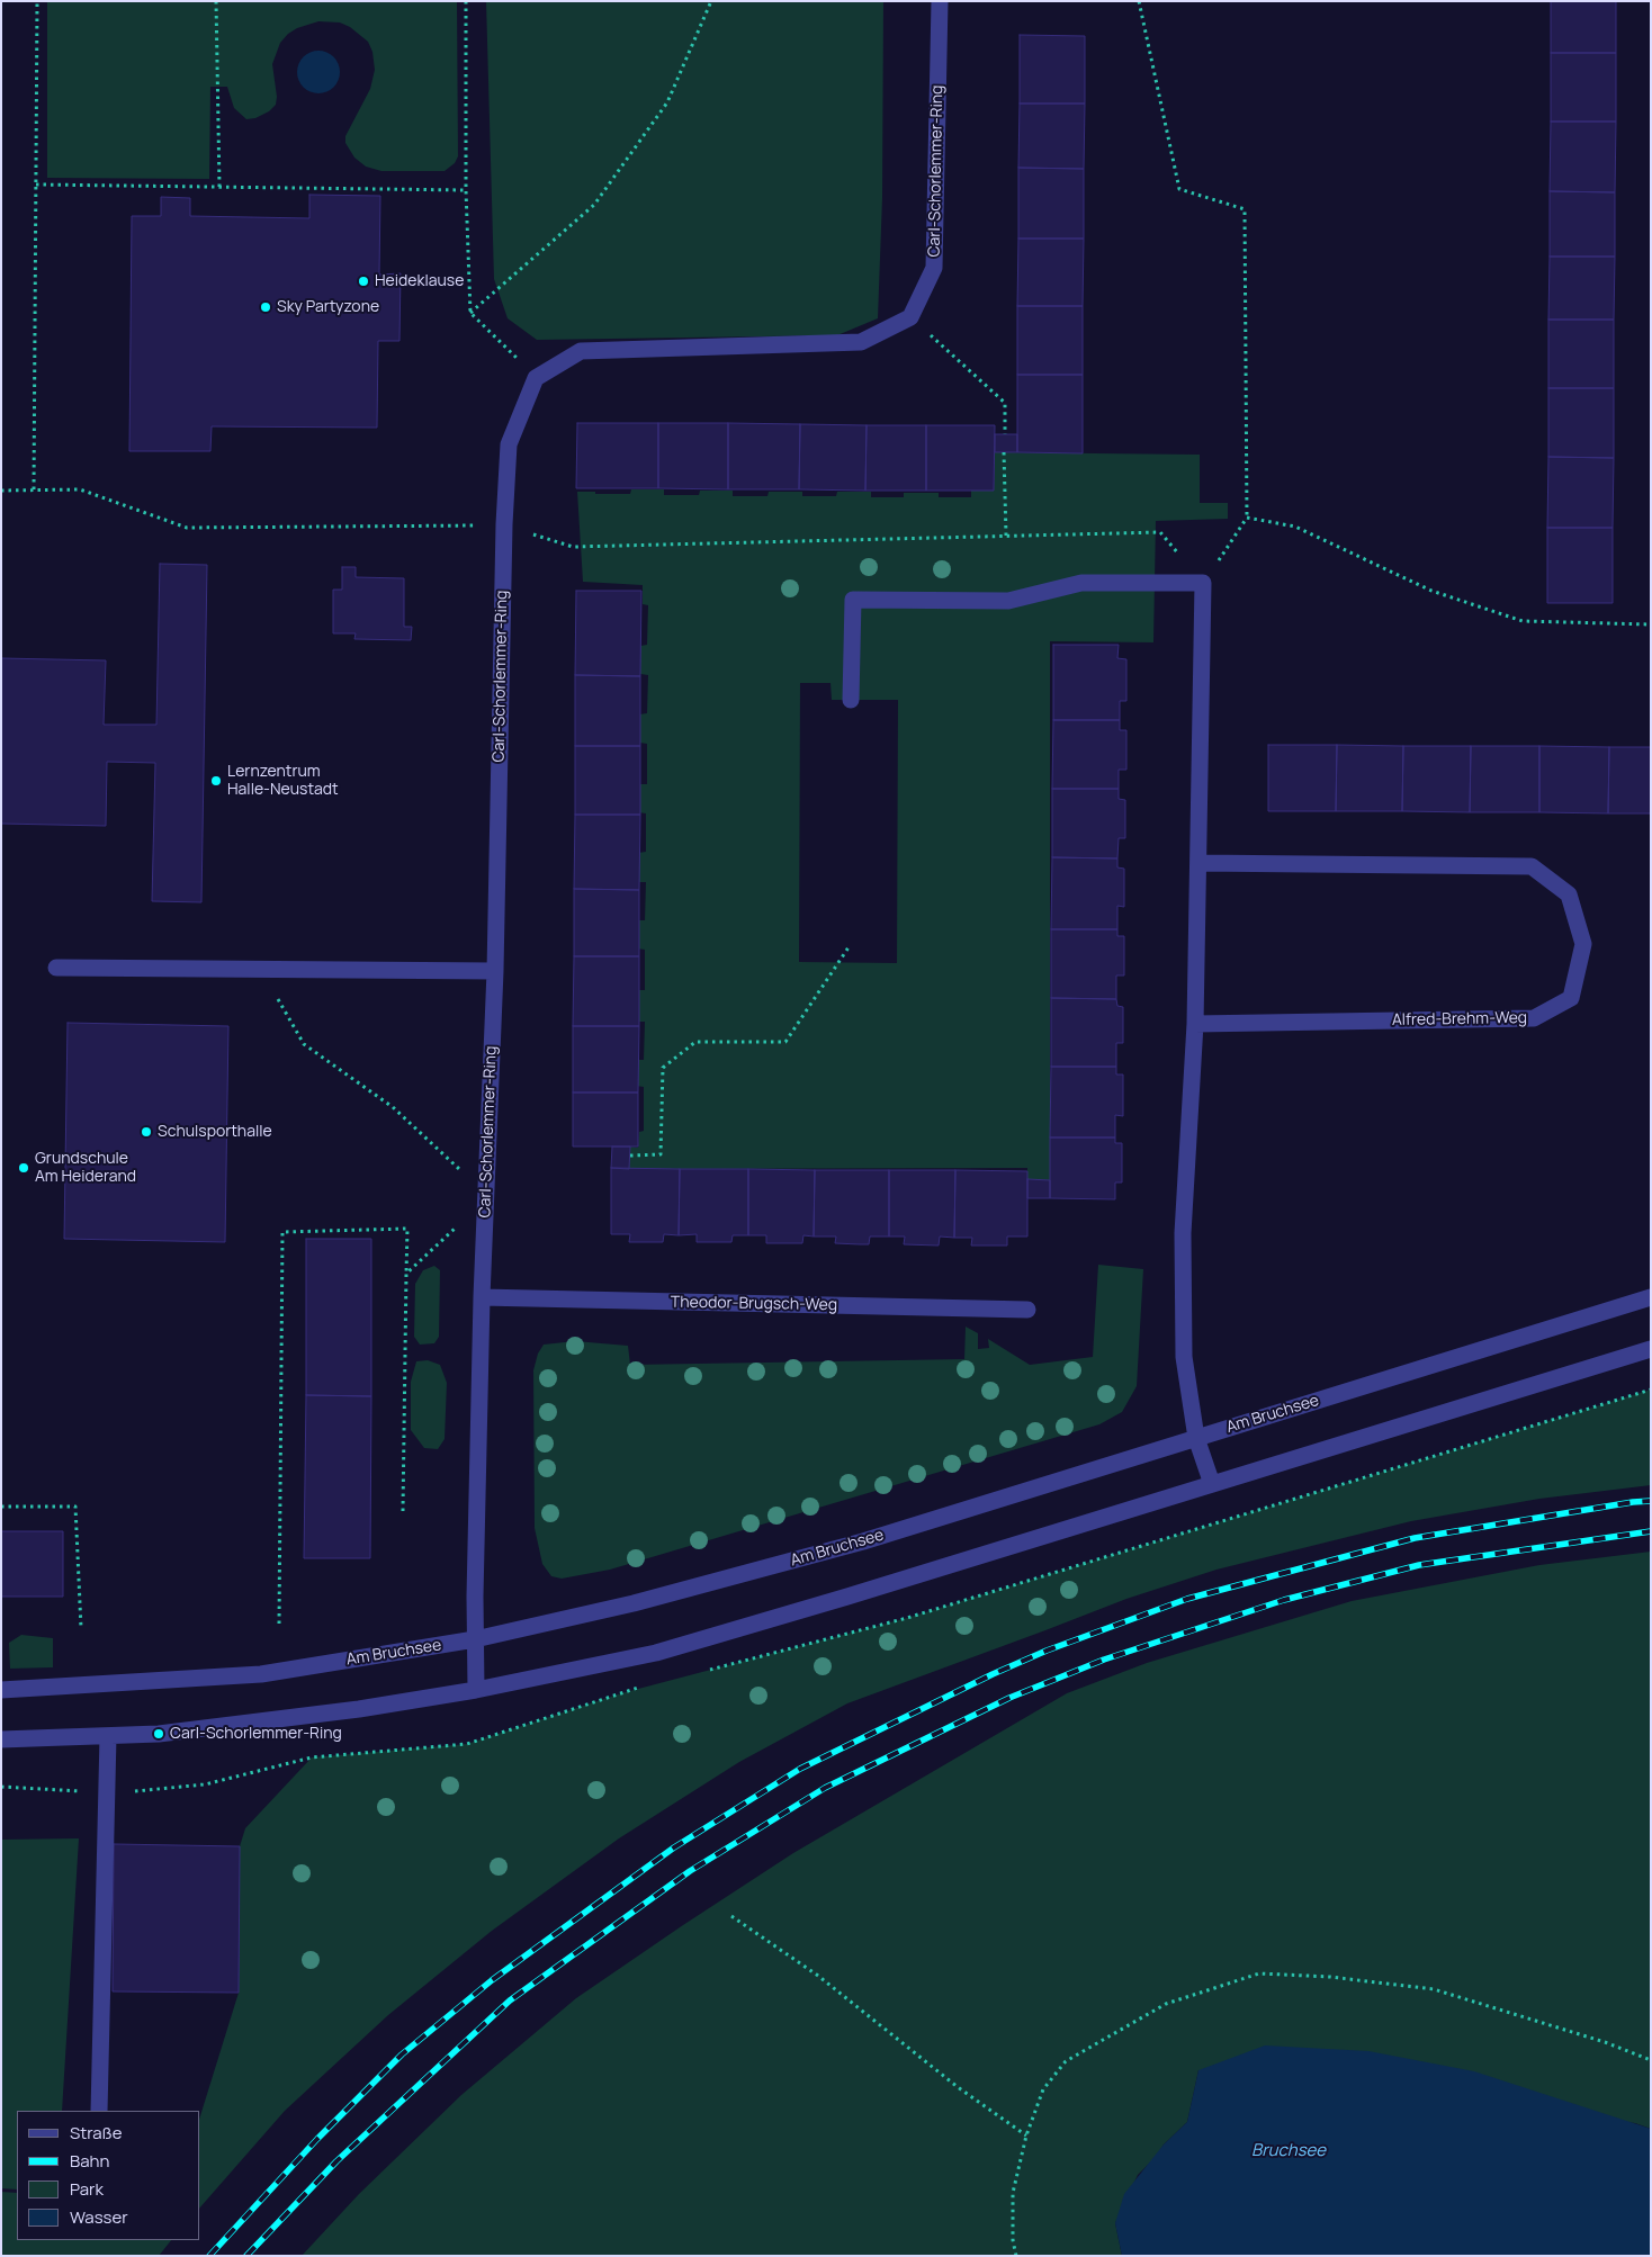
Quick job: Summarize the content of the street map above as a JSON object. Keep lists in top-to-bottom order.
{
  "streets": {
    "street": [
      "Carl-Schorlemmer-Ring",
      "Alfred-Brehm-Weg",
      "Theodor-Brugsch-Weg",
      "Am Bruchsee"
    ]
  },
  "crossings": [
    ["Carl-Schorlemmer-Ring", "Theodor-Brugsch-Weg"],
    ["Carl-Schorlemmer-Ring", "Am Bruchsee"]
  ],
  "water": ["Bruchsee"],
  "places": [
    "Heideklause",
    "Sky Partyzone",
    "Lernzentrum Halle-Neustadt",
    "Schulsporthalle",
    "Grundschule Am Heiderand",
    "Carl-Schorlemmer-Ring"
  ],
  "legend": [
    "Straße",
    "Bahn",
    "Park",
    "Wasser"
  ]
}
